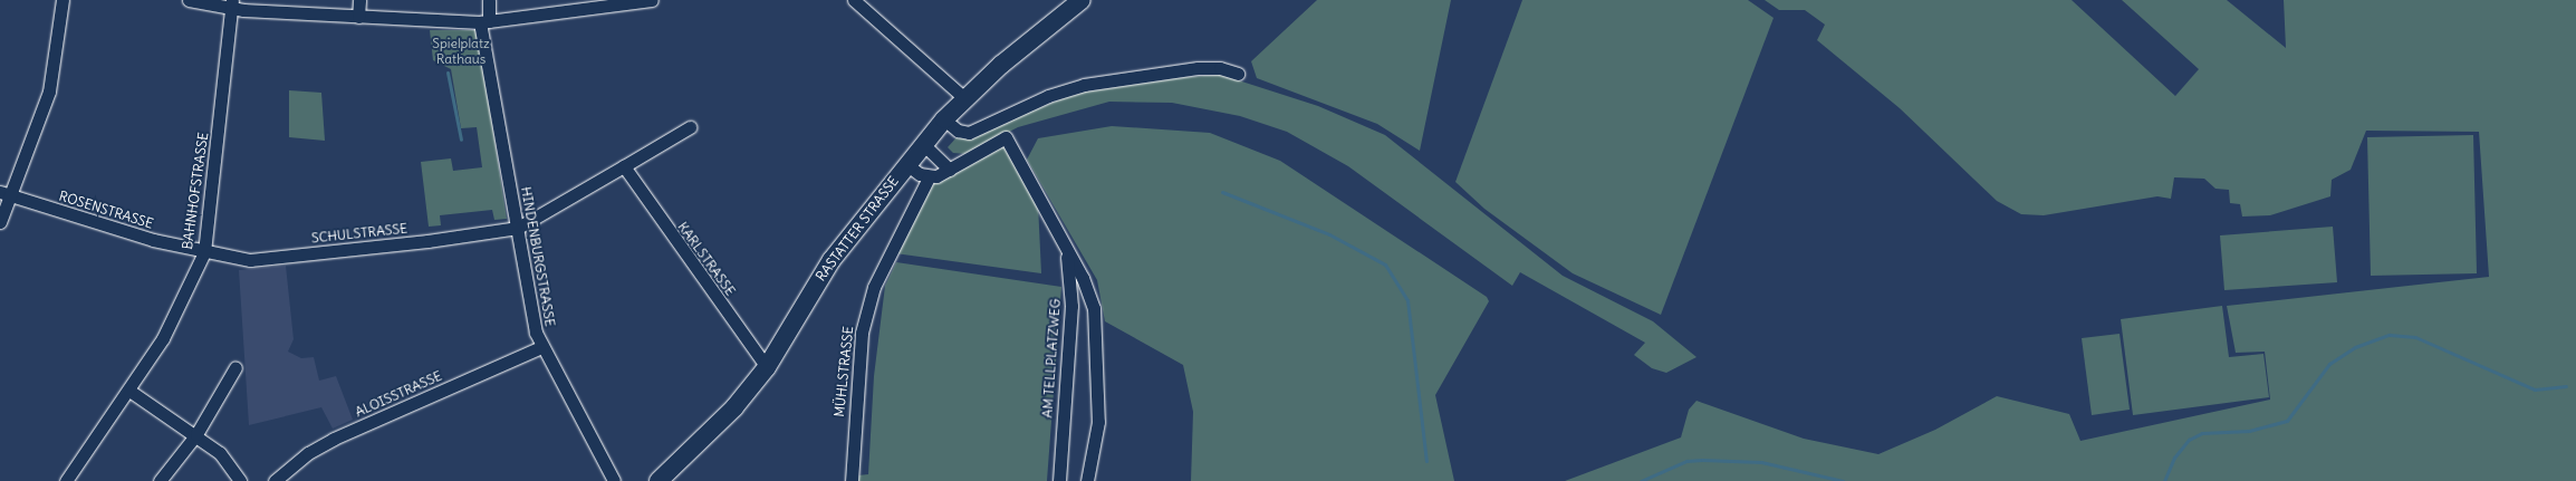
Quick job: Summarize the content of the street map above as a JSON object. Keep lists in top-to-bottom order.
{
  "streets": {
    "street": [
      "BAHNHOFSTRASSE",
      "ROSENSTRASSE",
      "RASTATTER STRASSE",
      "SCHULSTRASSE",
      "HINDENBURGSTRASSE",
      "KARLSTRASSE",
      "AM TELLPLATZWEG",
      "MÜHLSTRASSE",
      "ALOISSTRASSE"
    ]
  },
  "crossings": [
    ["BAHNHOFSTRASSE", "ROSENSTRASSE"],
    ["BAHNHOFSTRASSE", "SCHULSTRASSE"],
    ["ROSENSTRASSE", "SCHULSTRASSE"],
    ["RASTATTER STRASSE", "KARLSTRASSE"],
    ["SCHULSTRASSE", "HINDENBURGSTRASSE"],
    ["HINDENBURGSTRASSE", "ALOISSTRASSE"],
    ["AM TELLPLATZWEG", "MÜHLSTRASSE"]
  ],
  "parks": ["Spielplatz Rathaus"]
}
